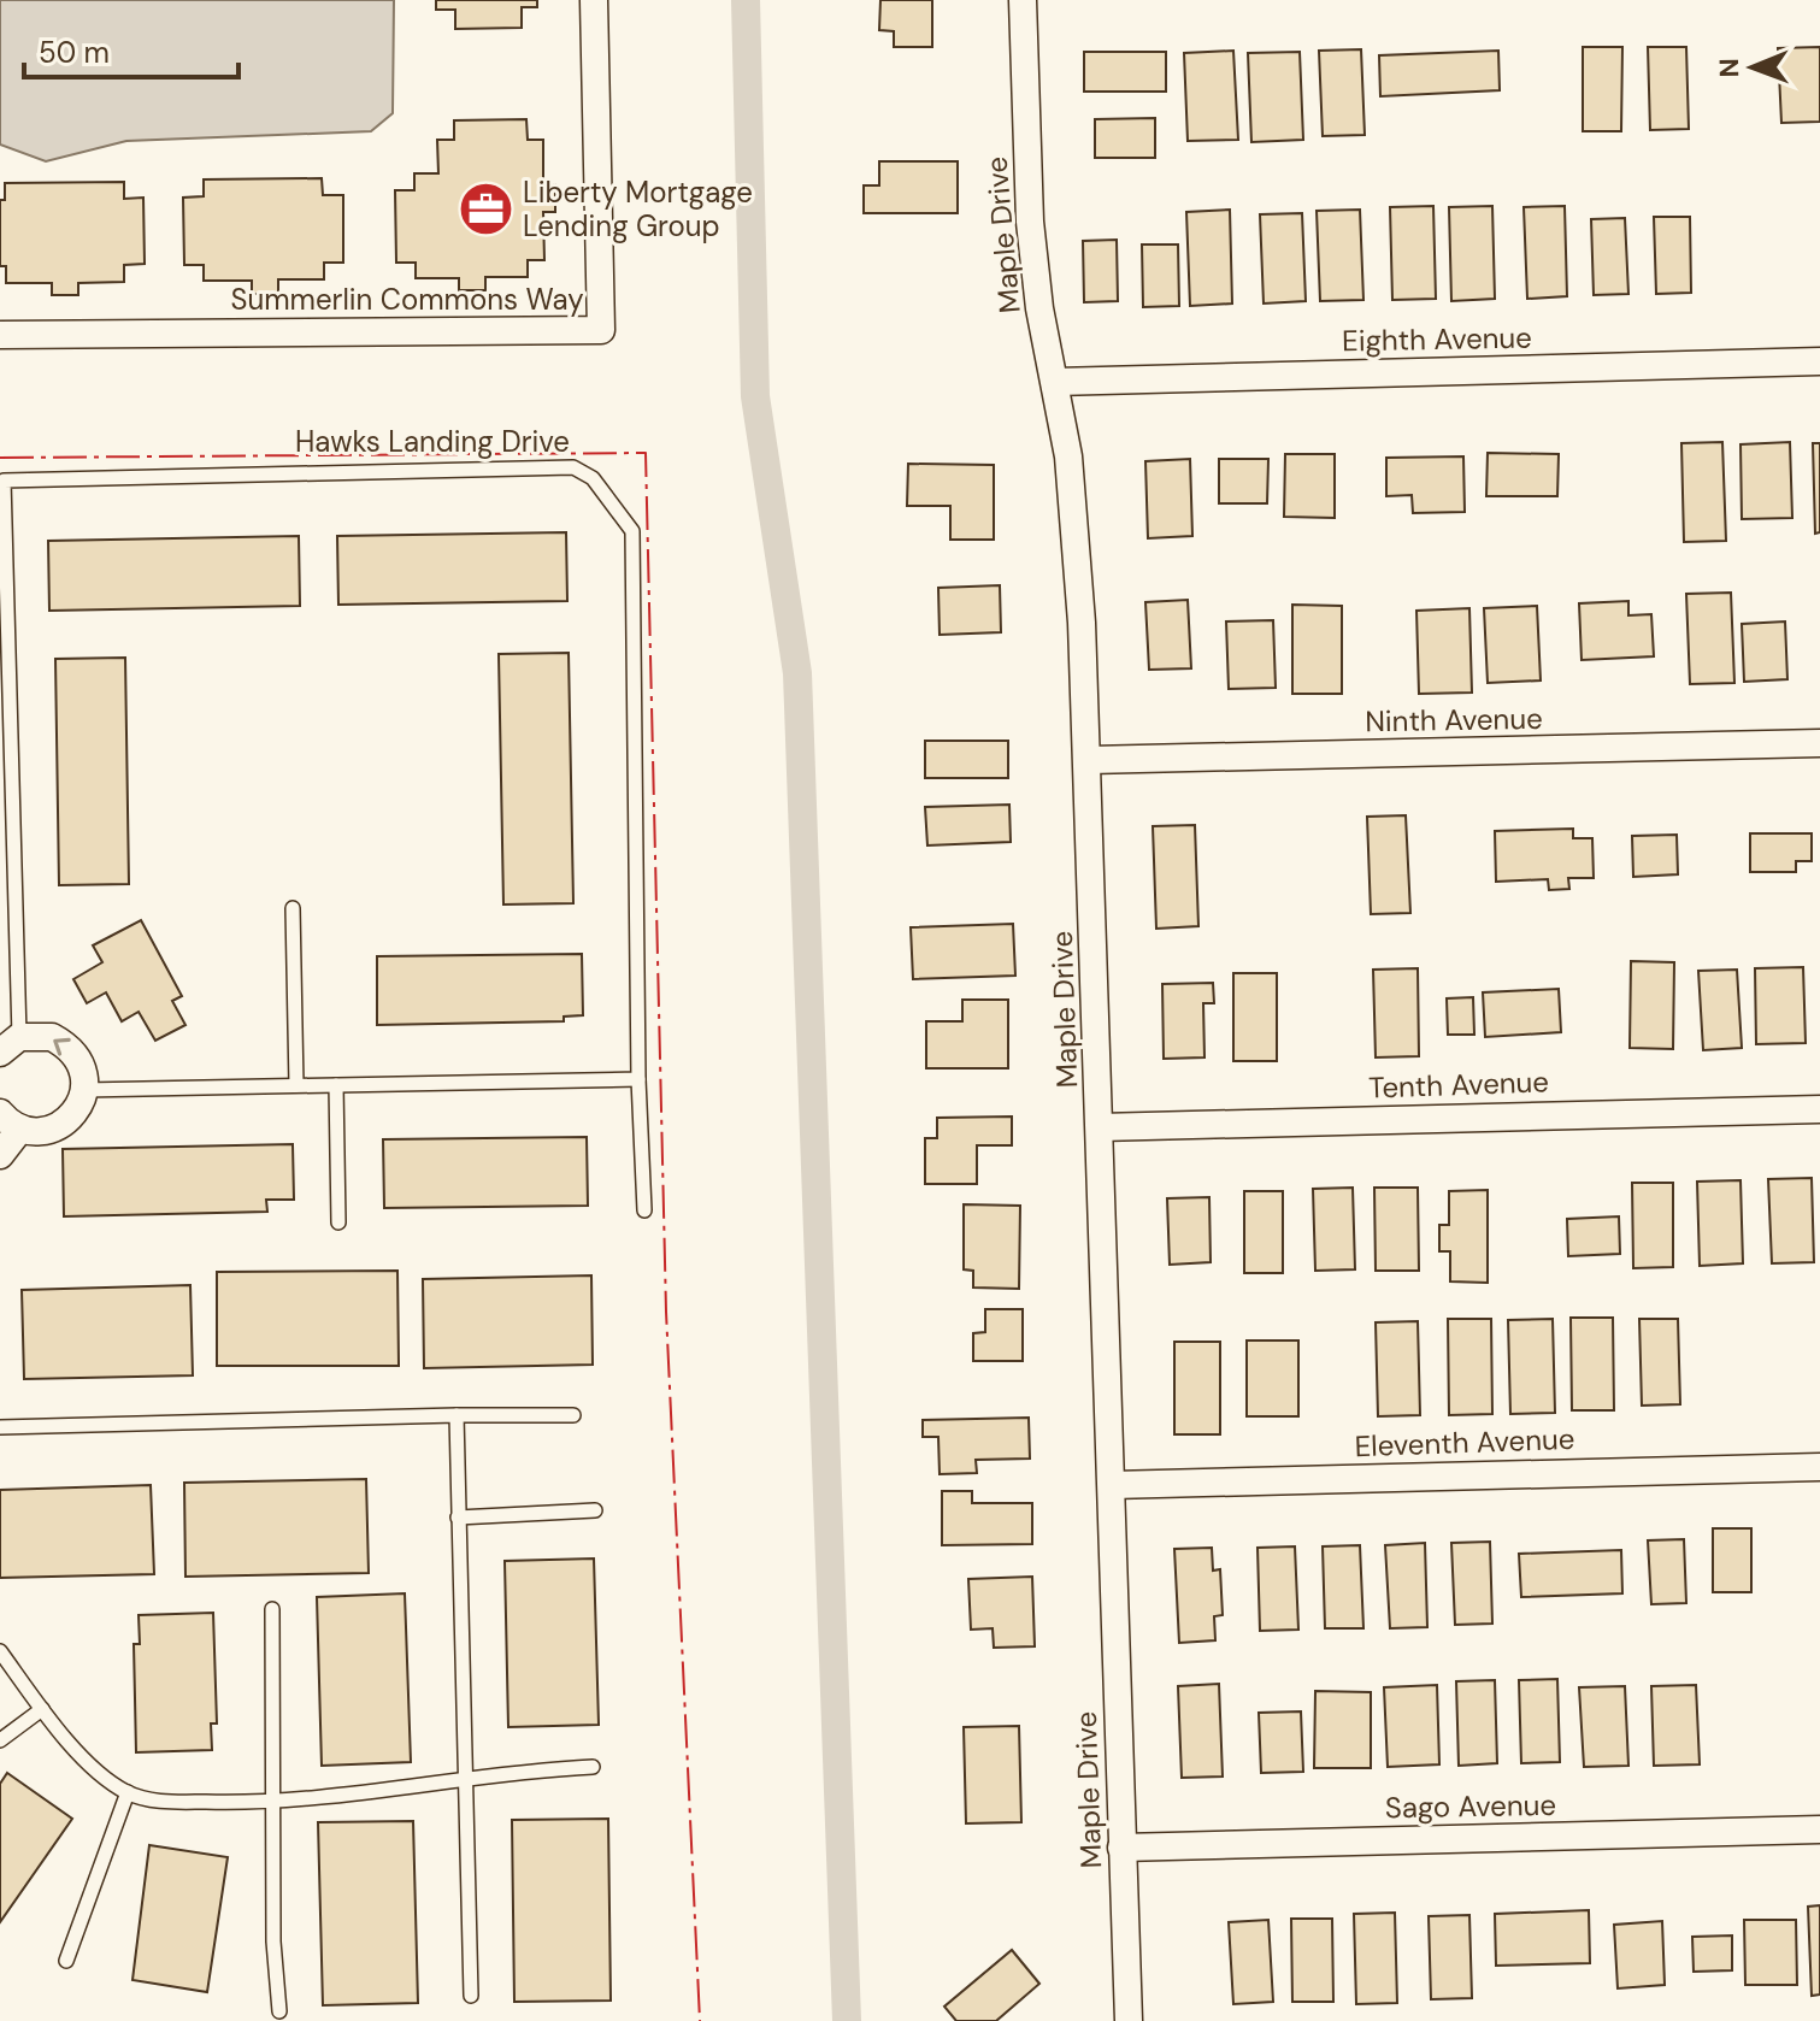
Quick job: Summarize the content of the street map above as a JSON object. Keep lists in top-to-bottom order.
{
  "streets": {
    "street": [
      "Maple Drive",
      "Summerlin Commons Way",
      "Eighth Avenue",
      "Hawks Landing Drive",
      "Ninth Avenue",
      "Tenth Avenue",
      "Eleventh Avenue",
      "Sago Avenue"
    ]
  },
  "crossings": [
    ["Maple Drive", "Eighth Avenue"],
    ["Maple Drive", "Ninth Avenue"],
    ["Maple Drive", "Tenth Avenue"],
    ["Maple Drive", "Eleventh Avenue"],
    ["Maple Drive", "Sago Avenue"]
  ],
  "places": {
    "office": ["Liberty Mortgage Lending Group"]
  },
  "scale_bar": "50 m",
  "north": "left"
}
